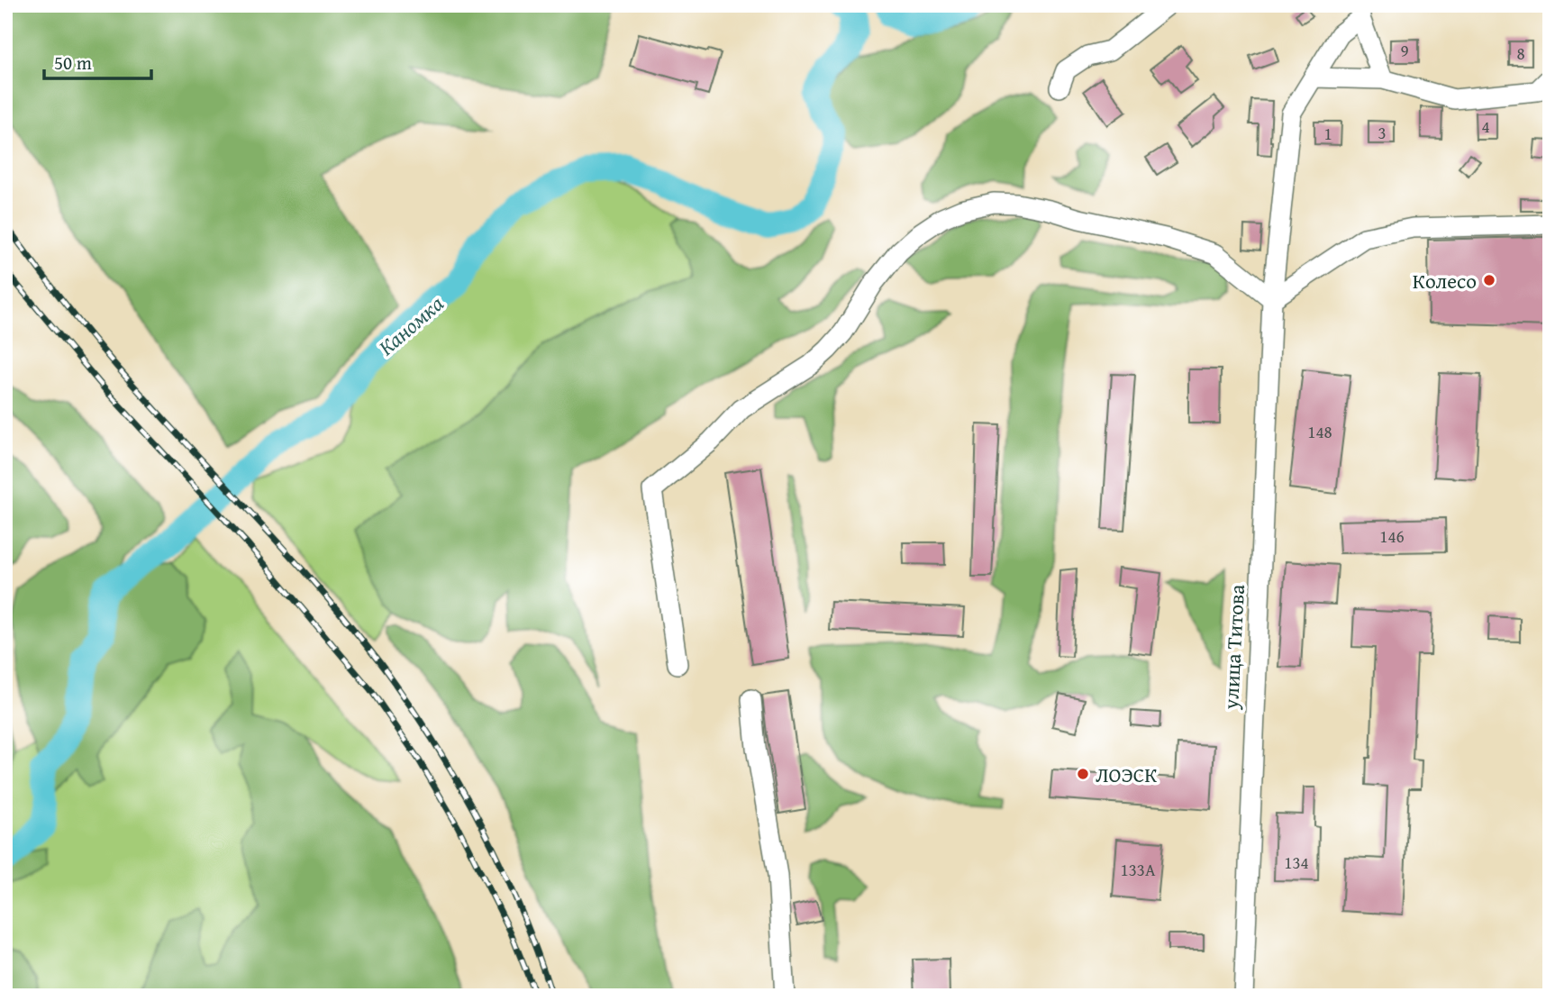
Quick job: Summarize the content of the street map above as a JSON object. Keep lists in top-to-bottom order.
{
  "streets": {
    "street": ["улица Титова"]
  },
  "water": ["Каномка"],
  "places": ["Колесо", "ЛОЭСК"],
  "house_numbers": [
    "9",
    "8",
    "4",
    "3",
    "1",
    "148",
    "146",
    "134",
    "133А"
  ],
  "scale_bar": "50 m"
}
